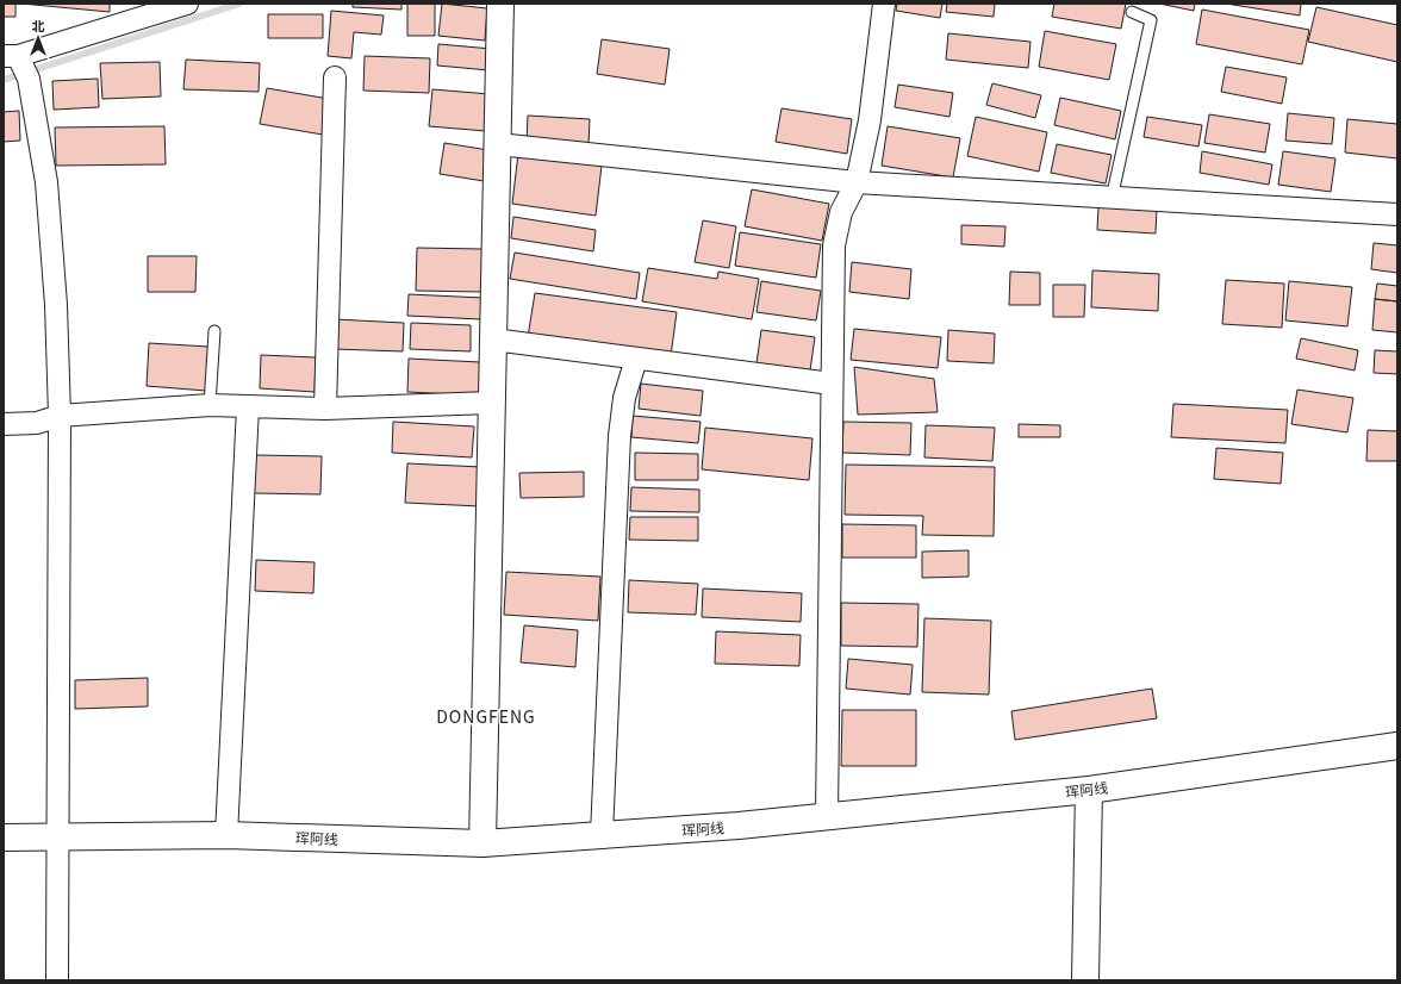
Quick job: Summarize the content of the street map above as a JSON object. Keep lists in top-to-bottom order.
{
  "streets": {
    "main road": ["珲阿线"]
  },
  "districts": ["DONGFENG"],
  "north": "top"
}
